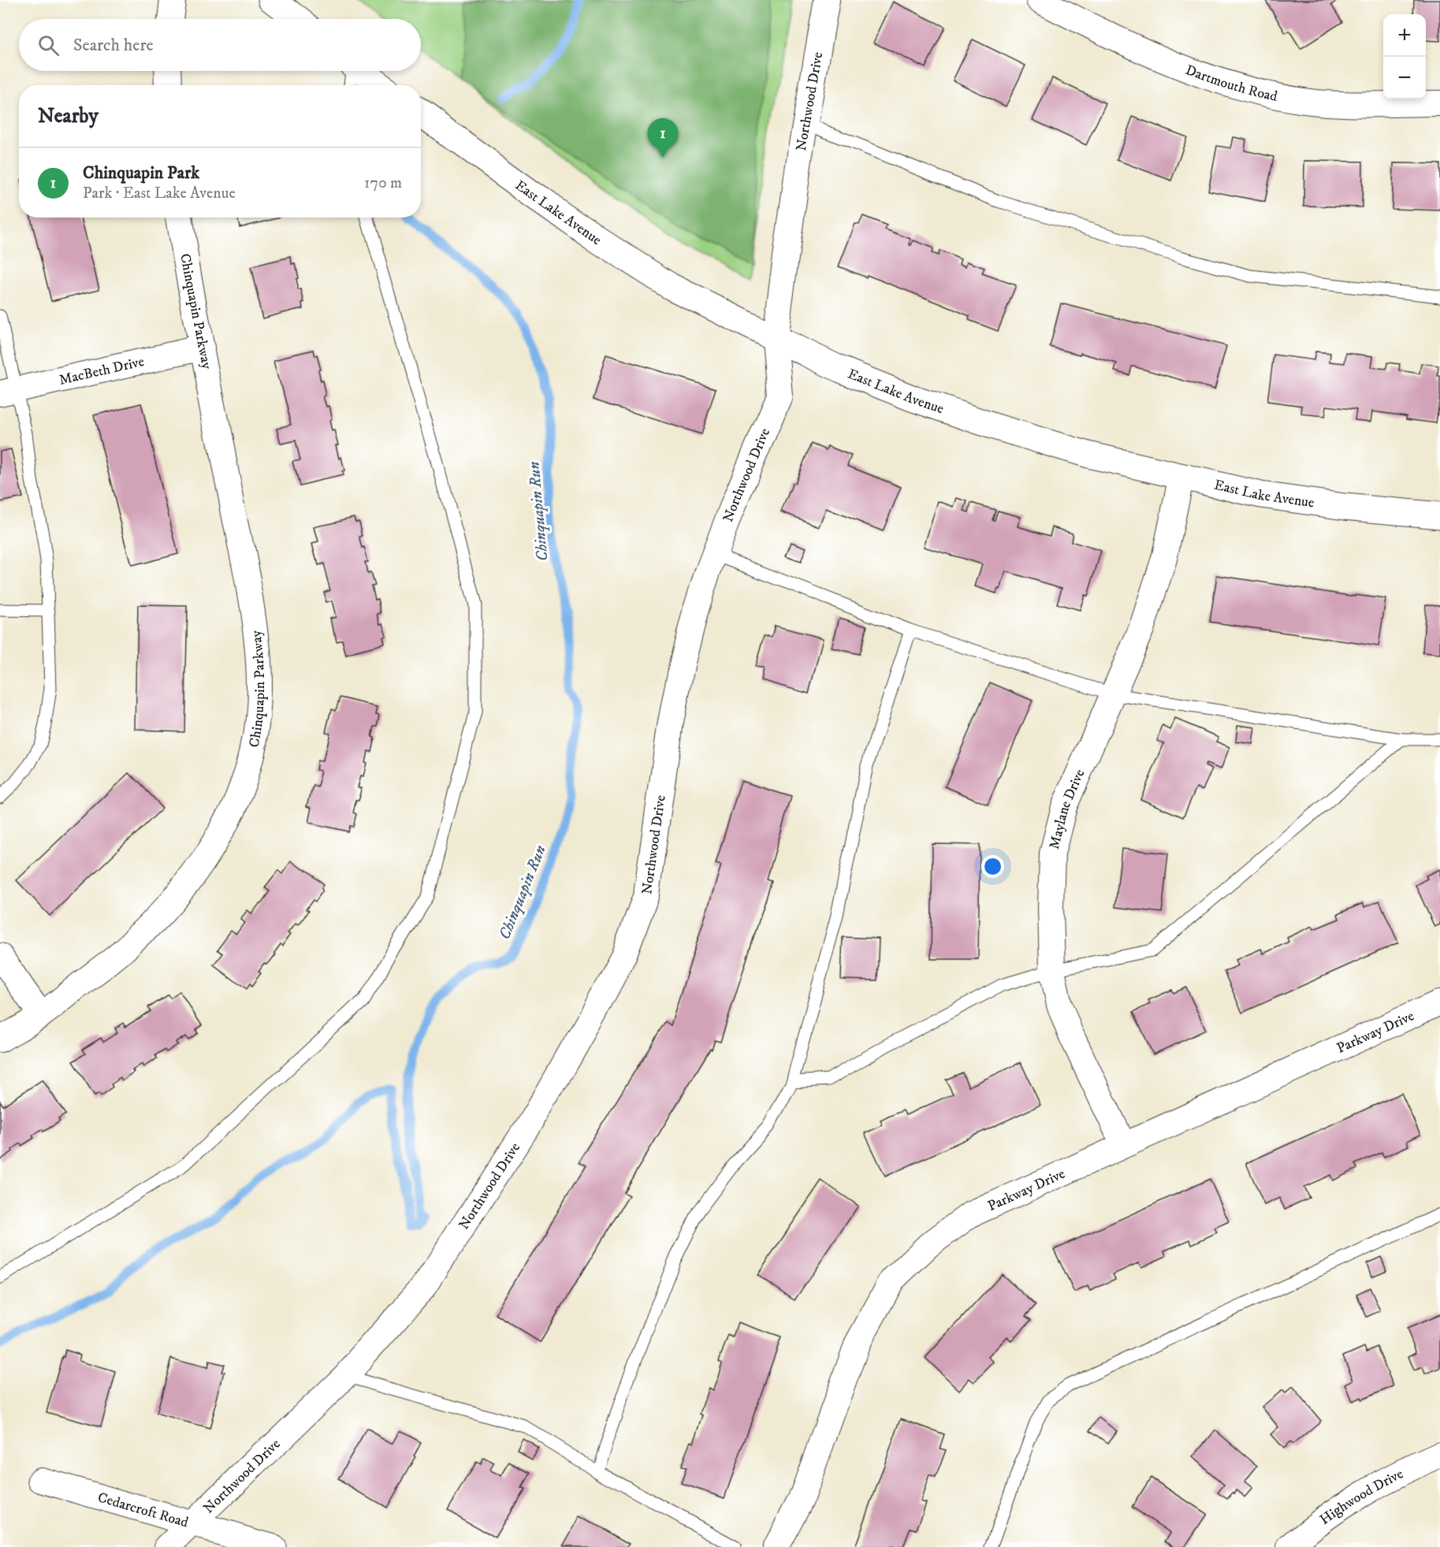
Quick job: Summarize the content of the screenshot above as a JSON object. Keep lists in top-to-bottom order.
{
  "streets": {
    "street": [
      "Dartmouth Road",
      "Northwood Drive",
      "East Lake Avenue",
      "Chinquapin Parkway",
      "MacBeth Drive",
      "Maylane Drive",
      "Parkway Drive",
      "Highwood Drive",
      "Cedarcroft Road"
    ]
  },
  "crossings": [
    ["Northwood Drive", "East Lake Avenue"],
    ["Northwood Drive", "Cedarcroft Road"],
    ["East Lake Avenue", "Maylane Drive"],
    ["Chinquapin Parkway", "MacBeth Drive"],
    ["Maylane Drive", "Parkway Drive"]
  ],
  "water": ["Chinquapin Run"],
  "page": {
    "map_buttons": ["+", "−"],
    "search": "Search here",
    "heading": "Nearby",
    "pins": "1",
    "list": [
      {
        "mark": "1",
        "name": "Chinquapin Park",
        "note": "Park · East Lake Avenue",
        "value": "170 m"
      }
    ]
  }
}
